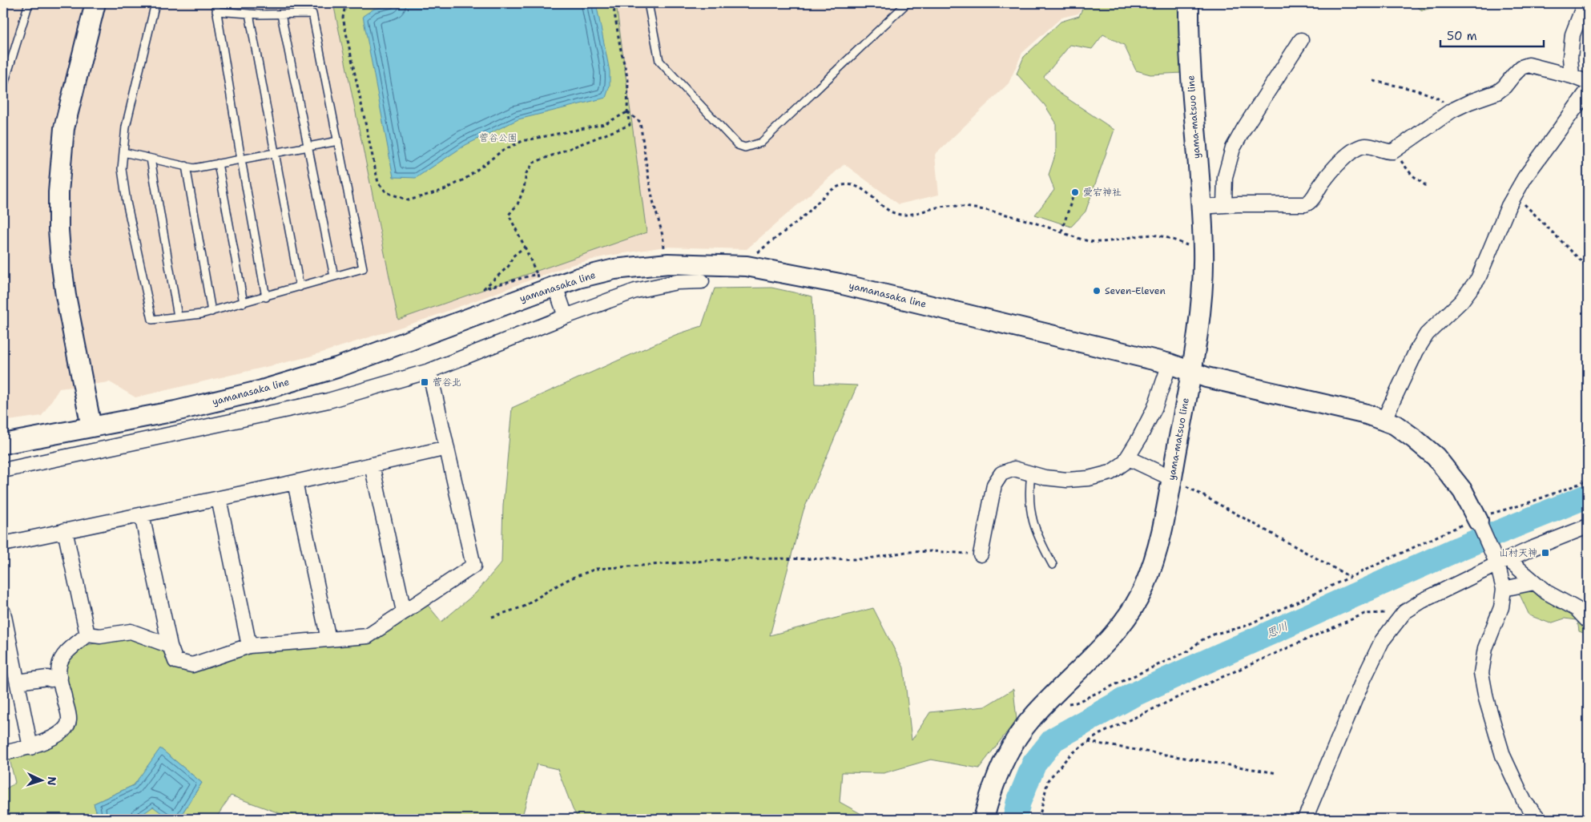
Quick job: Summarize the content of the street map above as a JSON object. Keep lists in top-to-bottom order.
{
  "streets": {
    "main road": ["yama-matsuo line", "yamanasaka line"]
  },
  "crossings": [
    ["yama-matsuo line", "yamanasaka line"]
  ],
  "water": ["思川"],
  "parks": ["菅谷公園"],
  "places": {
    "other": ["愛宕神社", "Seven-Eleven"],
    "transit": ["菅谷北", "山村天神"]
  },
  "scale_bar": "50 m",
  "north": "right"
}
